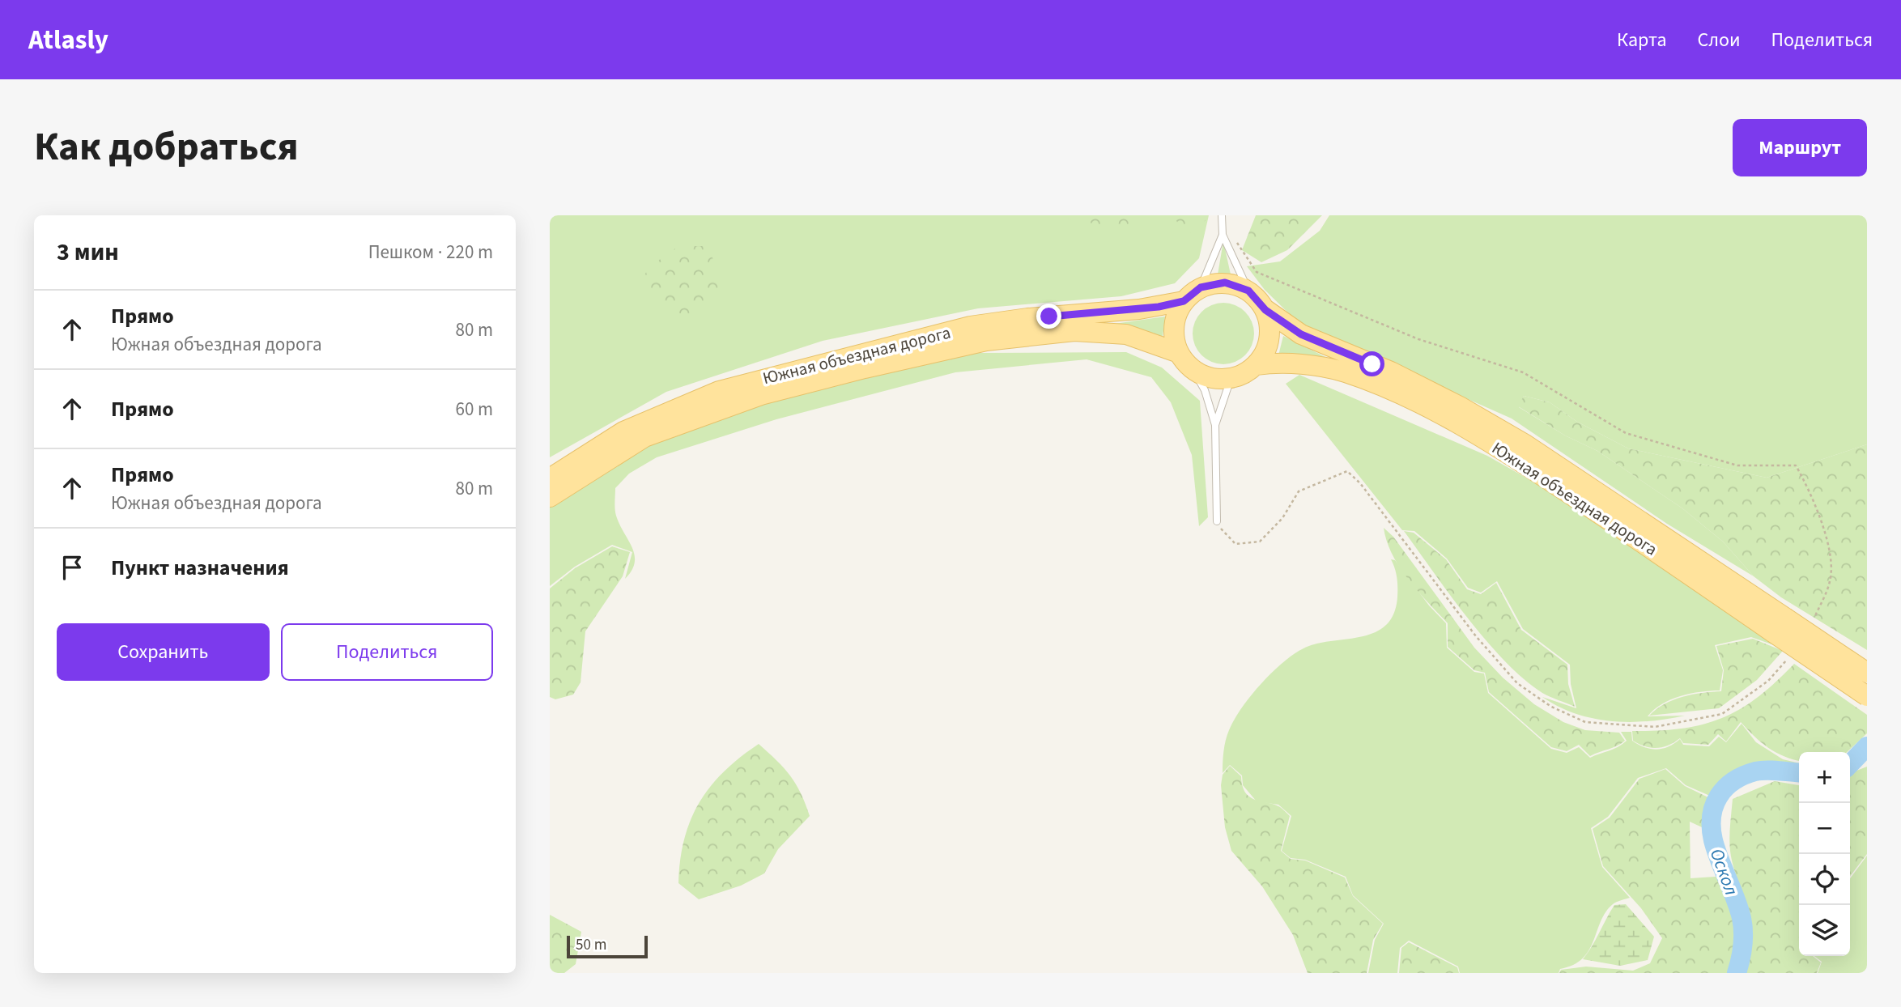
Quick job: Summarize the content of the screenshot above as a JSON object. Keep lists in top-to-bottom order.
{
  "streets": {
    "main road": ["Южная объездная дорога"]
  },
  "water": ["Оскол"],
  "scale_bar": "50 m",
  "page": {
    "header": "Atlasly",
    "nav": ["Карта", "Слои", "Поделиться"],
    "title": "Как добраться",
    "buttons": [
      "Маршрут",
      ["Сохранить", "Поделиться"]
    ],
    "heading": ["3 мин", "Пешком · 220 m"],
    "list": [
      ["Прямо", "Южная объездная дорога", "80 m"],
      ["Прямо", "60 m"],
      ["Прямо", "Южная объездная дорога", "80 m"],
      "Пункт назначения"
    ],
    "map_buttons": ["+", "−"],
    "scale": "50 m"
  }
}
